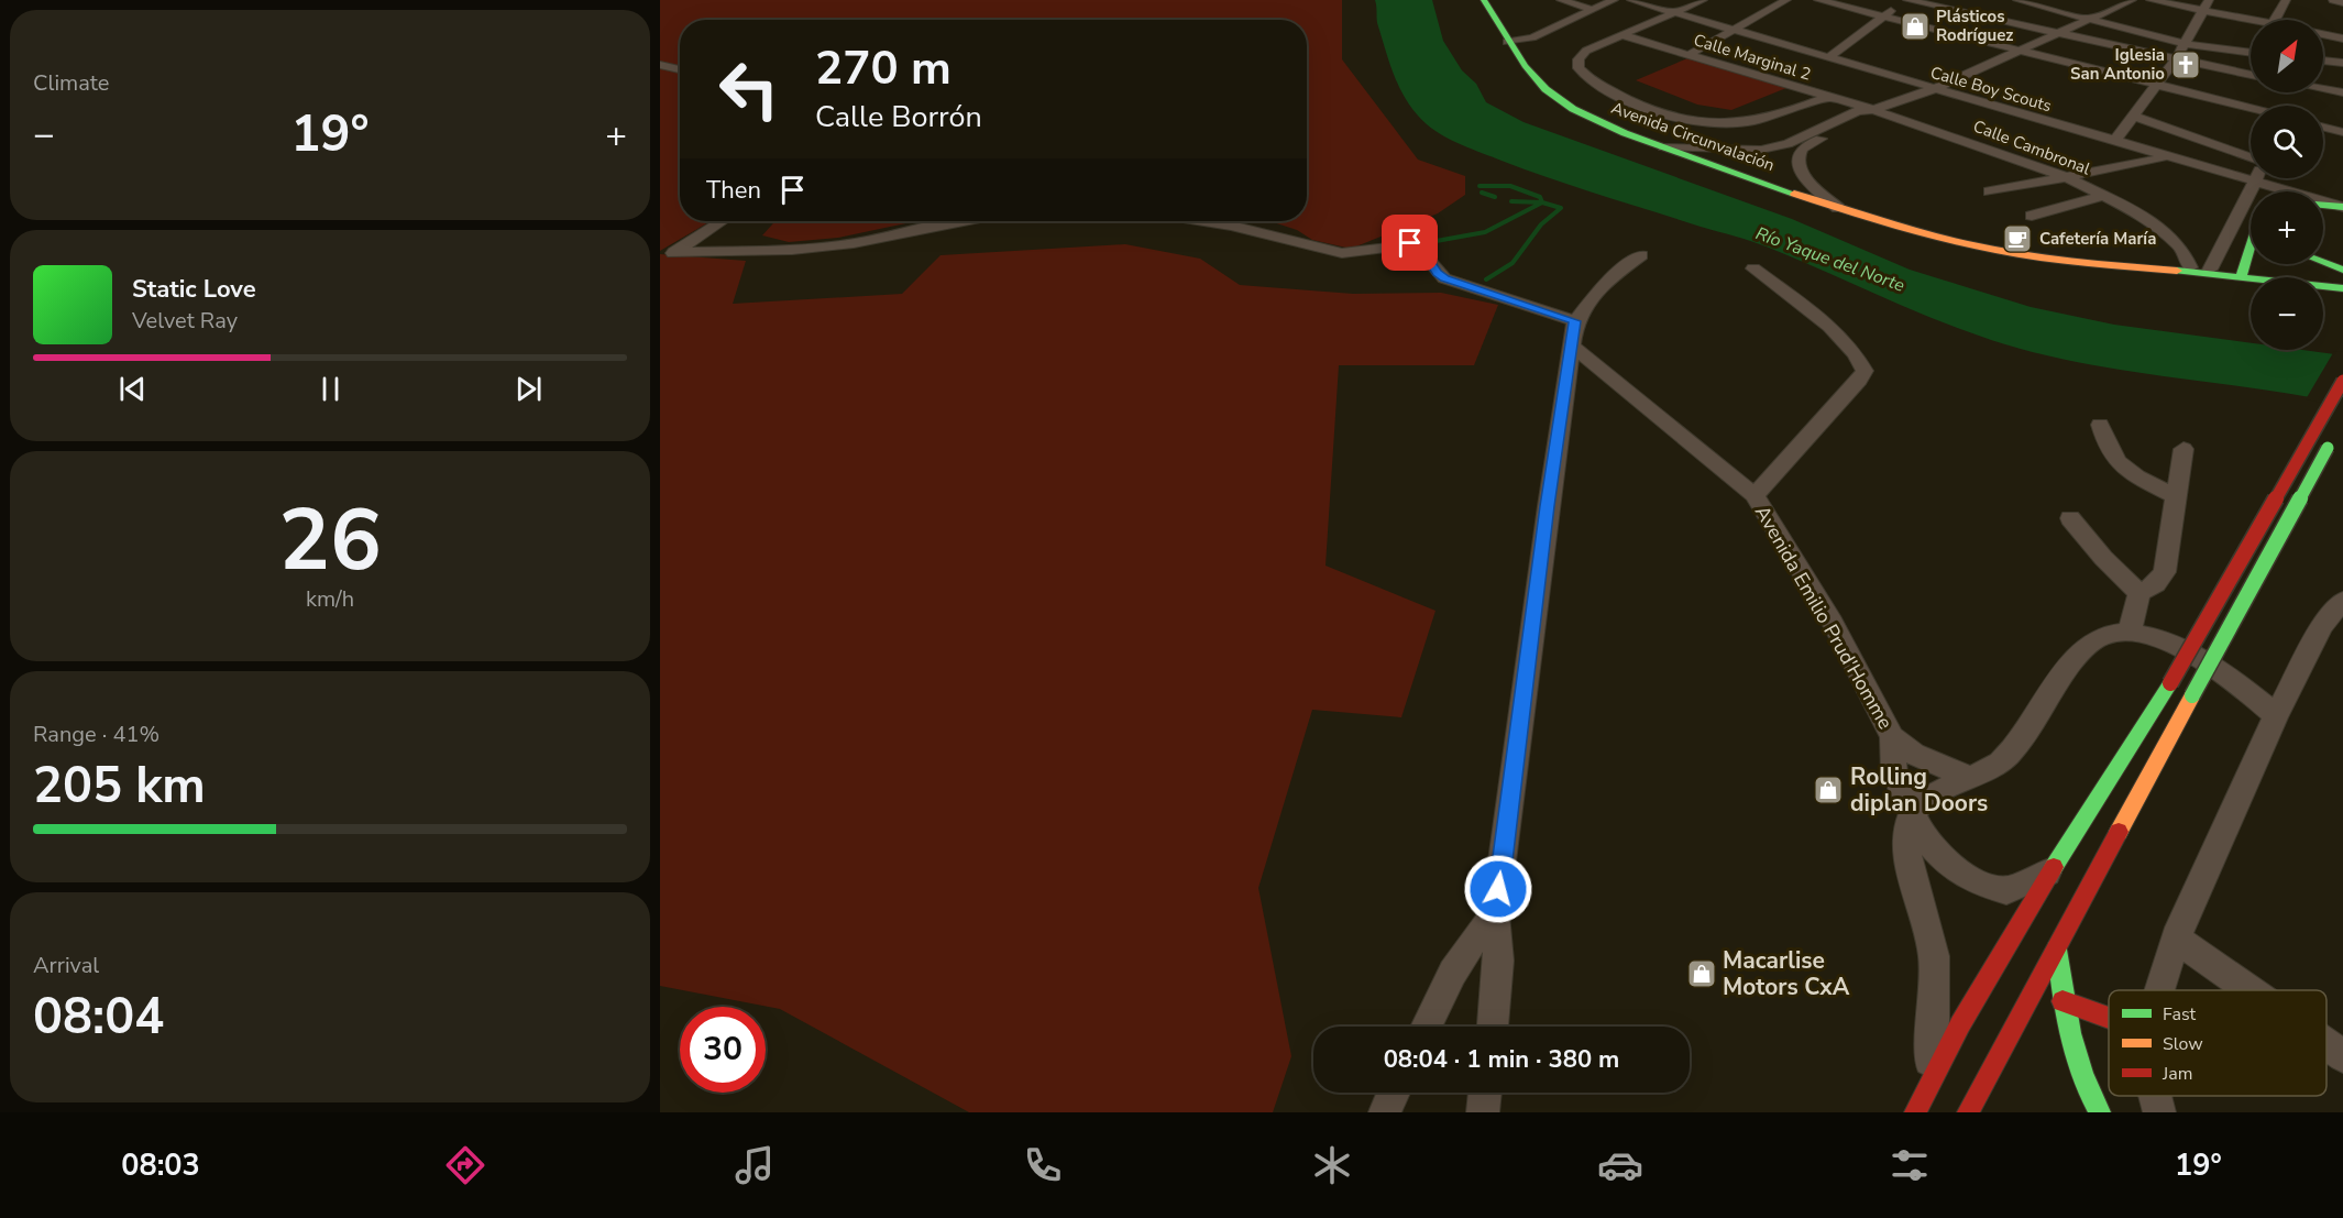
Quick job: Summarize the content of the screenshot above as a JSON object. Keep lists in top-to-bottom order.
{
  "streets": {
    "main road": ["Avenida Circunvalación"],
    "street": [
      "Calle Marginal 2",
      "Calle Boy Scouts",
      "Calle Cambronal",
      "Avenida Emilio Prud'Homme"
    ]
  },
  "crossings": [
    ["Calle Marginal 2", "Calle Cambronal"],
    ["Avenida Circunvalación", "Calle Cambronal"]
  ],
  "water": ["Río Yaque del Norte"],
  "places": {
    "shop": ["Plásticos Rodríguez", "Rolling diplan Doors", "Macarlise Motors CxA"],
    "church": ["Iglesia San Antonio"],
    "cafe": ["Cafetería María"]
  },
  "legend": ["Fast", "Slow", "Jam"],
  "north": "top right",
  "page": {
    "tile": [
      "Climate",
      ["26", "km/h"],
      ["Range · 41%", "205 km"],
      ["Arrival", "08:04"]
    ],
    "map_buttons": ["+", "−"],
    "turn": ["270 m", "Calle Borrón"],
    "heat": ["−", "19°", "+"],
    "then": "Then",
    "song": ["Static Love", "Velvet Ray"],
    "limit": "30",
    "trip": "08:04 · 1 min · 380 m",
    "tabs": ["08:03", "19°"]
  }
}
